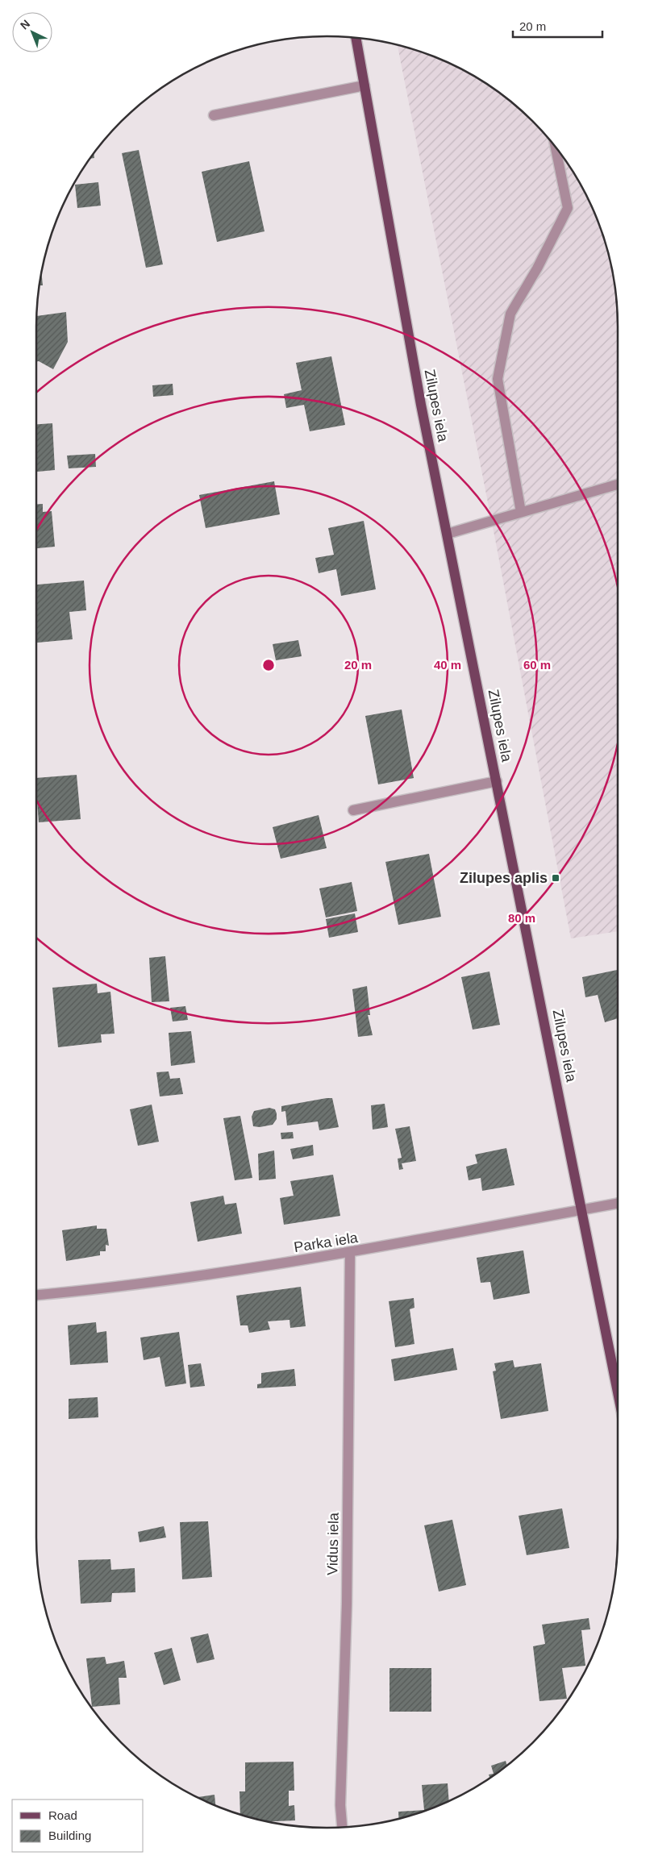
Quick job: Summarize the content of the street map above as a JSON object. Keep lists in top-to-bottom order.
{
  "streets": {
    "main road": ["Zilupes iela"],
    "street": ["Parka iela", "Vidus iela"]
  },
  "crossings": [
    ["Zilupes iela", "Parka iela"],
    ["Parka iela", "Vidus iela"]
  ],
  "places": {
    "transit": ["Zilupes aplis"]
  },
  "legend": ["Road", "Building"],
  "scale_bar": "20 m",
  "north": "top left",
  "rings": [
    "20 m",
    "40 m",
    "60 m",
    "80 m"
  ]
}
